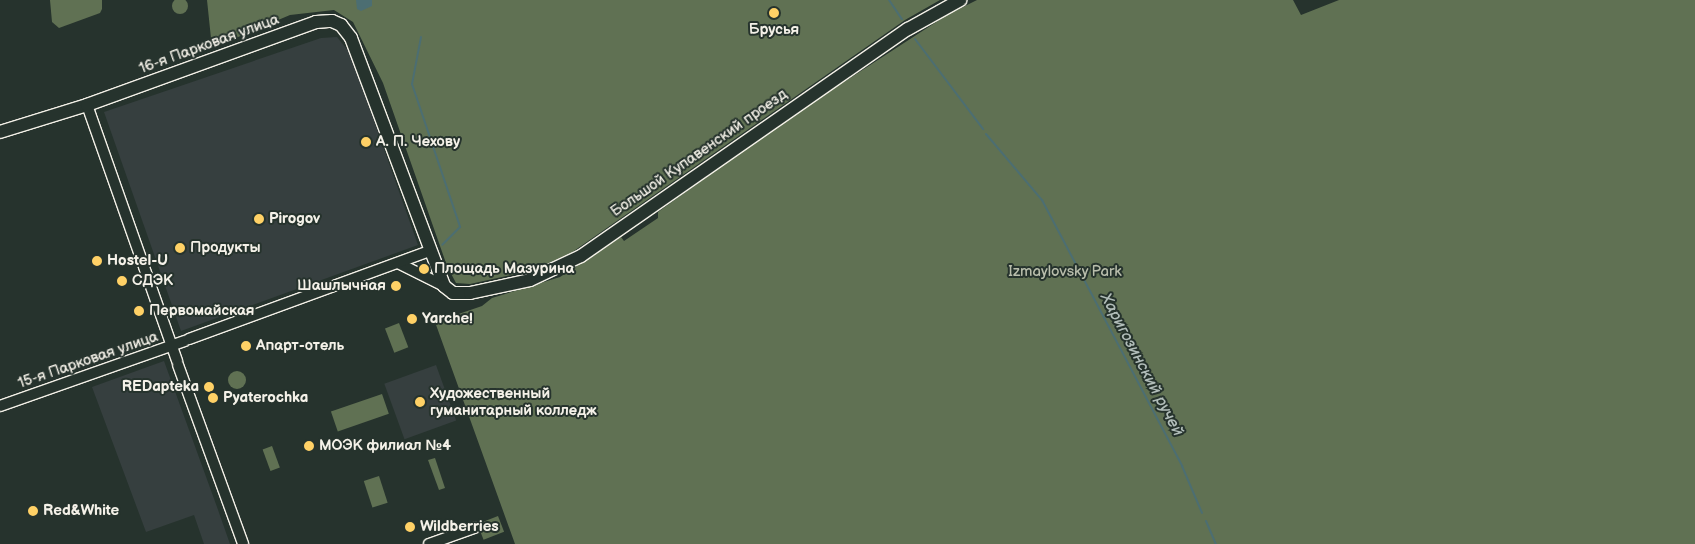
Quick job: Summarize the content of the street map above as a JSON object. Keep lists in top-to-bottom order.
{
  "streets": {
    "main road": ["16-я Парковая улица", "Большой Купавенский проезд"],
    "street": ["15-я Парковая улица"]
  },
  "crossings": [
    ["16-я Парковая улица", "Большой Купавенский проезд"],
    ["16-я Парковая улица", "15-я Парковая улица"]
  ],
  "water": ["Харигозинский ручей"],
  "parks": ["Izmaylovsky Park"],
  "places": [
    "Брусья",
    "А. П. Чехову",
    "Pirogov",
    "Продукты",
    "Hostel-U",
    "Площадь Мазурина",
    "СДЭК",
    "Шашлычная",
    "Первомайская",
    "Yarche!",
    "Апарт-отель",
    "REDapteka",
    "Pyaterochka",
    "Художественный гуманитарный колледж",
    "МОЭК филиал №4",
    "Red&White",
    "Wildberries"
  ]
}
